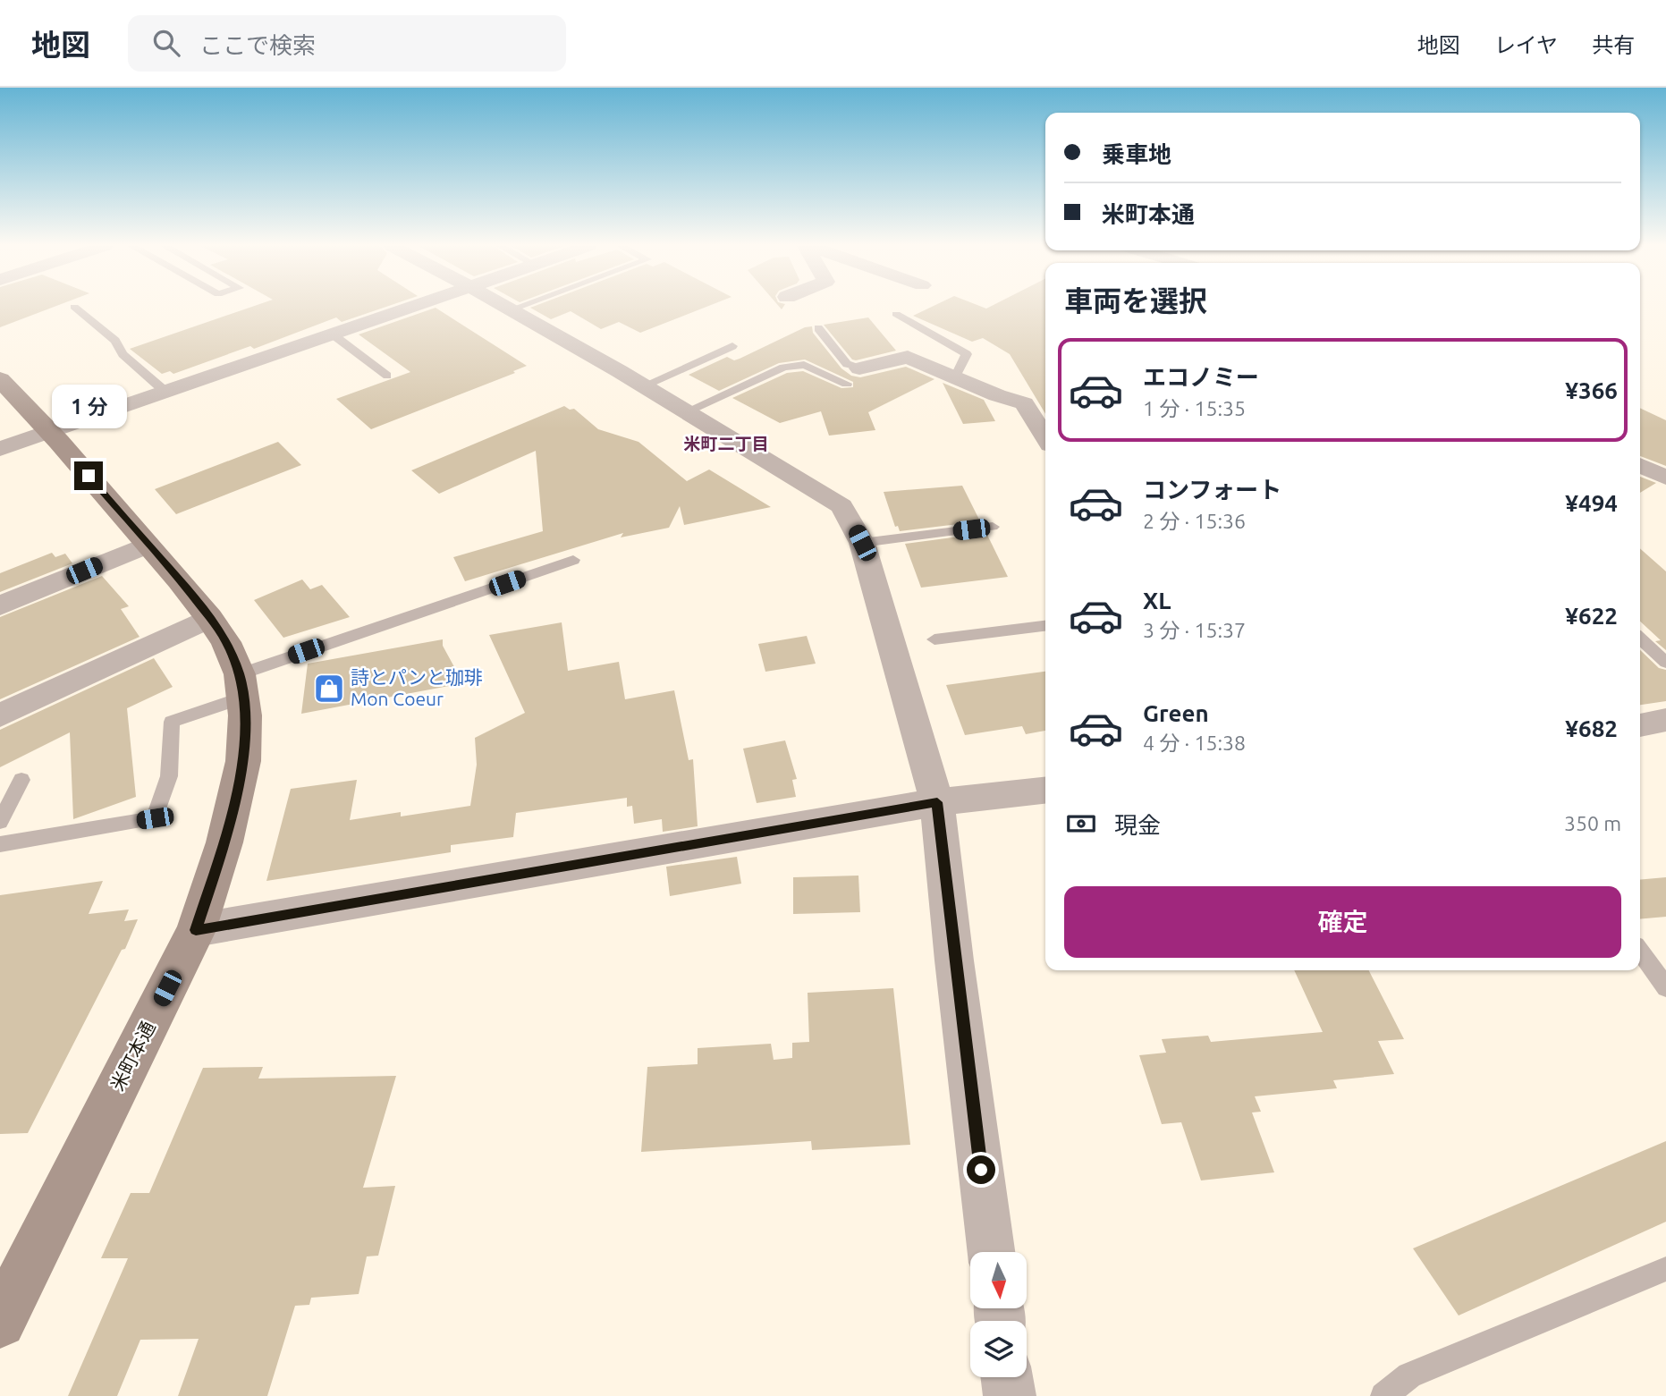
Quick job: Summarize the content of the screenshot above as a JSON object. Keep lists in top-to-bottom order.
{
  "streets": {
    "street": ["米町本通"]
  },
  "districts": ["米町二丁目"],
  "places": {
    "shop": ["詩とパンと珈琲 Mon Coeur"]
  },
  "north": "bottom",
  "page": {
    "header": "地図",
    "search": "ここで検索",
    "nav": ["地図", "レイヤ", "共有"],
    "banner": ["乗車地", "米町本通"],
    "heading": "車両を選択",
    "list": [
      {
        "name": "エコノミー",
        "note": "1 分 · 15:35",
        "value": "¥366"
      },
      {
        "name": "コンフォート",
        "note": "2 分 · 15:36",
        "value": "¥494"
      },
      {
        "name": "XL",
        "note": "3 分 · 15:37",
        "value": "¥622"
      },
      {
        "name": "Green",
        "note": "4 分 · 15:38",
        "value": "¥682"
      }
    ],
    "bubble": "1 分",
    "pay": ["現金", "350 m"],
    "buttons": "確定"
  }
}
